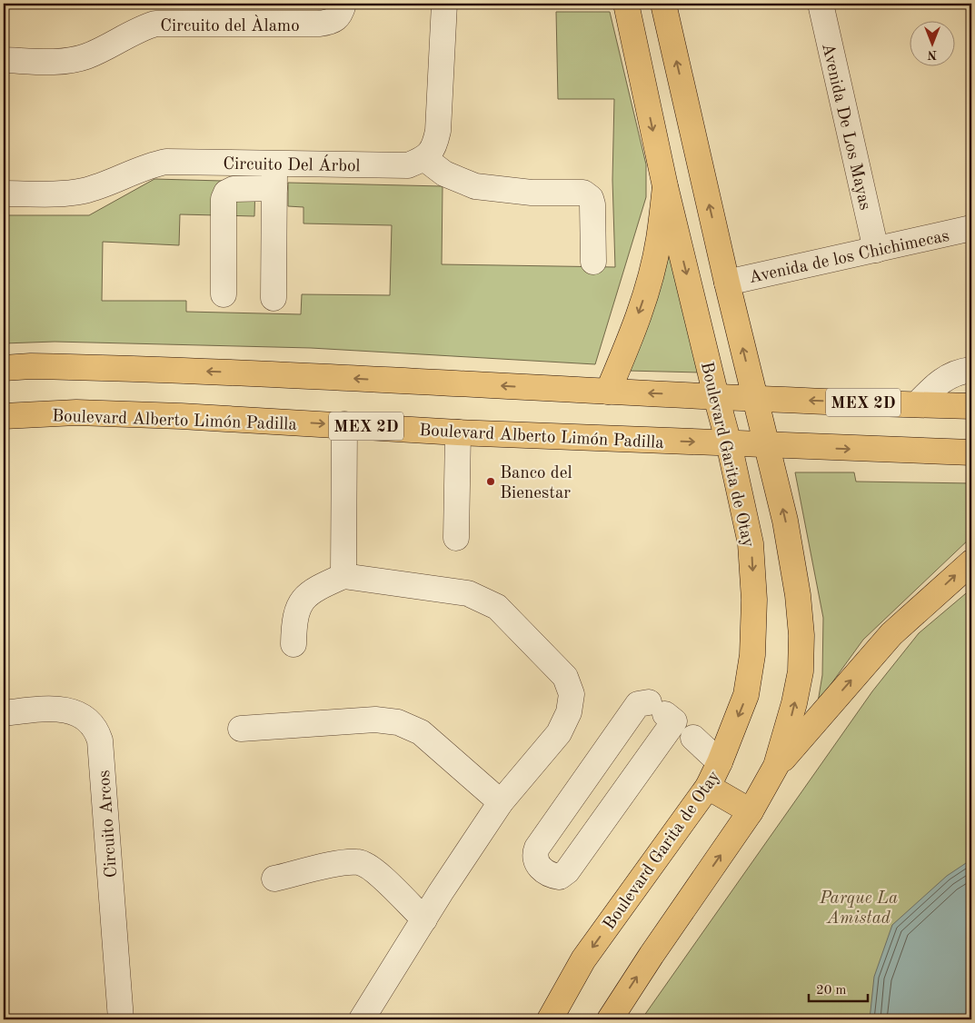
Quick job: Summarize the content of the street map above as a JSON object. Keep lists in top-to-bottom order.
{
  "streets": {
    "main road": ["MEX 2D", "Boulevard Alberto Limón Padilla", "Boulevard Garita de Otay"],
    "street": [
      "Circuito del Àlamo",
      "Avenida De Los Mayas",
      "Circuito Del Árbol",
      "Avenida de los Chichimecas",
      "Circuito Arcos"
    ]
  },
  "crossings": [
    ["Avenida De Los Mayas", "Avenida de los Chichimecas"],
    ["MEX 2D", "Boulevard Garita de Otay"],
    ["Boulevard Alberto Limón Padilla", "Boulevard Garita de Otay"]
  ],
  "parks": ["Parque La Amistad"],
  "places": ["Banco del Bienestar"],
  "scale_bar": "20 m",
  "north": "bottom"
}
